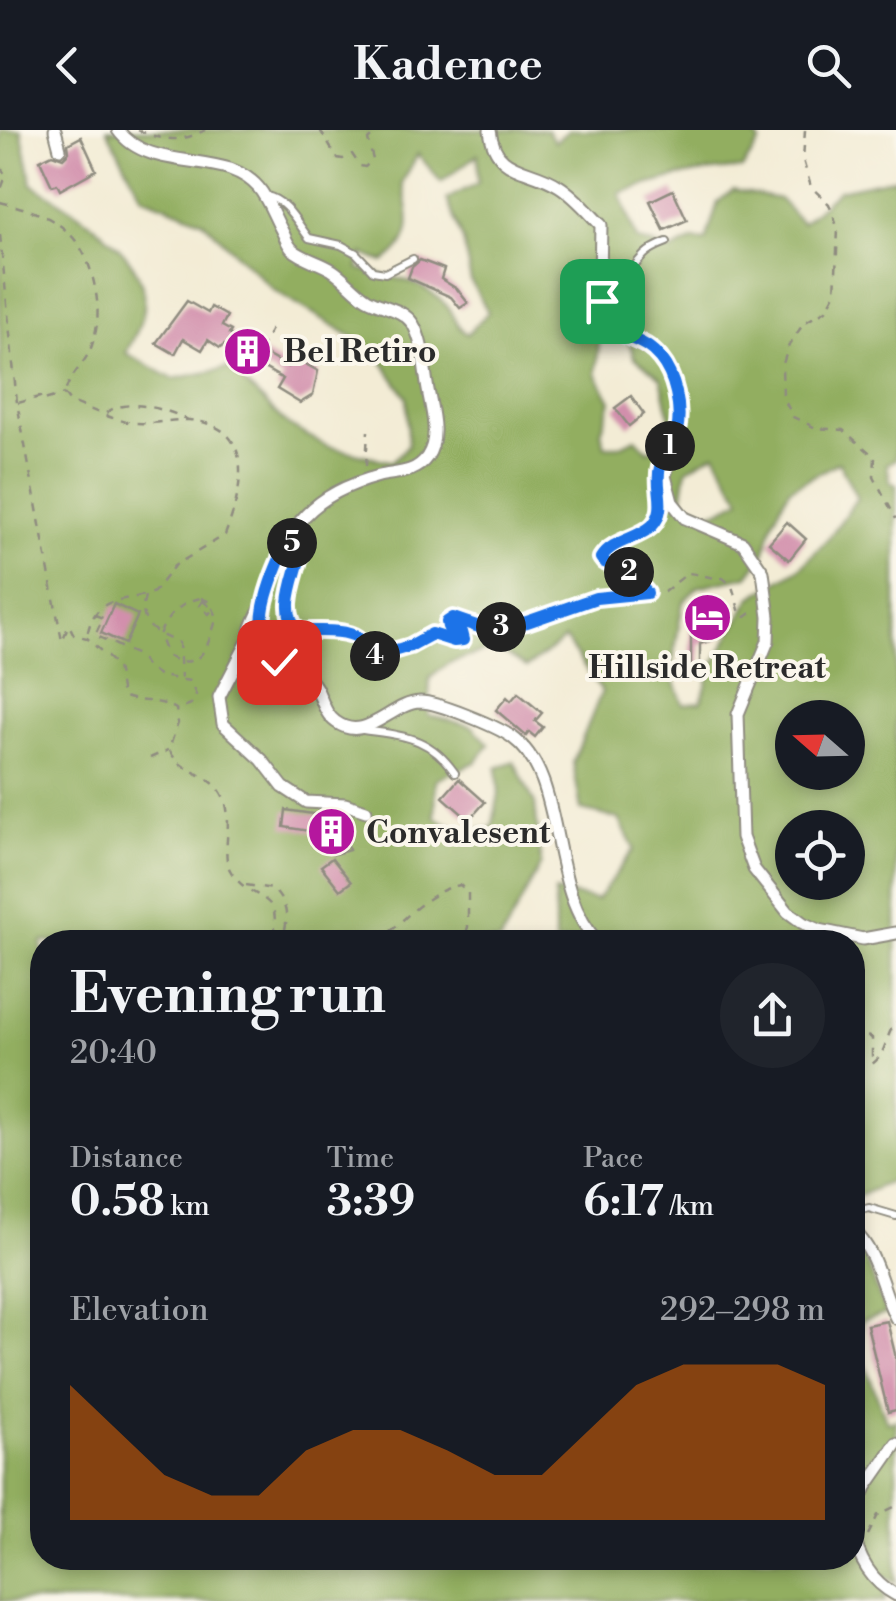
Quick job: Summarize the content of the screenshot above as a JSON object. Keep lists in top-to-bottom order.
{
  "places": {
    "building": ["Bel Retiro", "Convalesent"],
    "hotel": ["Hillside Retreat"]
  },
  "north": "left",
  "page": {
    "header": "Kadence",
    "pins": [
      "1",
      "5",
      "2",
      "3",
      "4"
    ],
    "heading": ["Evening run", "20:40"],
    "stats": [
      ["Distance", "0.58 km"],
      ["Time", "3:39"],
      ["Pace", "6:17 /km"]
    ],
    "chart": ["Elevation", "292–298 m"]
  }
}
